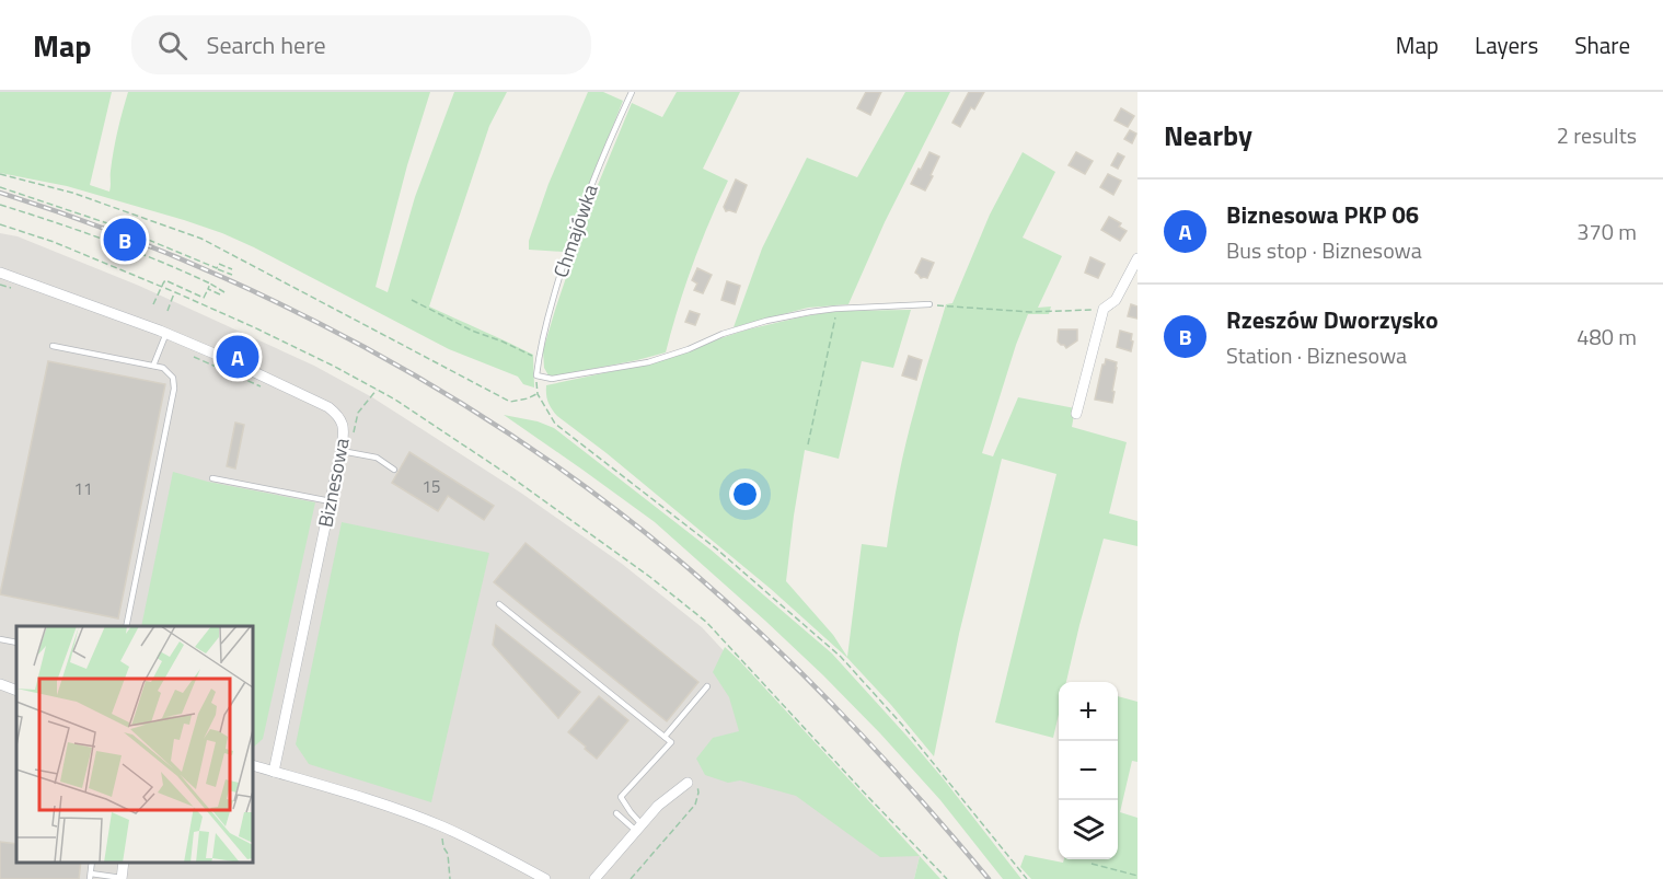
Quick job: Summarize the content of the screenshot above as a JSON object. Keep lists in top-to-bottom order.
{
  "streets": {
    "street": ["Biznesowa"],
    "lane": ["Chmajówka"]
  },
  "house_numbers": ["15", "11"],
  "page": {
    "header": "Map",
    "search": "Search here",
    "nav": ["Map", "Layers", "Share"],
    "heading": ["Nearby", "2 results"],
    "list": [
      {
        "mark": "A",
        "name": "Biznesowa PKP 06",
        "note": "Bus stop · Biznesowa",
        "value": "370 m"
      },
      {
        "mark": "B",
        "name": "Rzeszów Dworzysko",
        "note": "Station · Biznesowa",
        "value": "480 m"
      }
    ],
    "pins": ["B", "A"],
    "map_buttons": ["+", "−"]
  }
}
